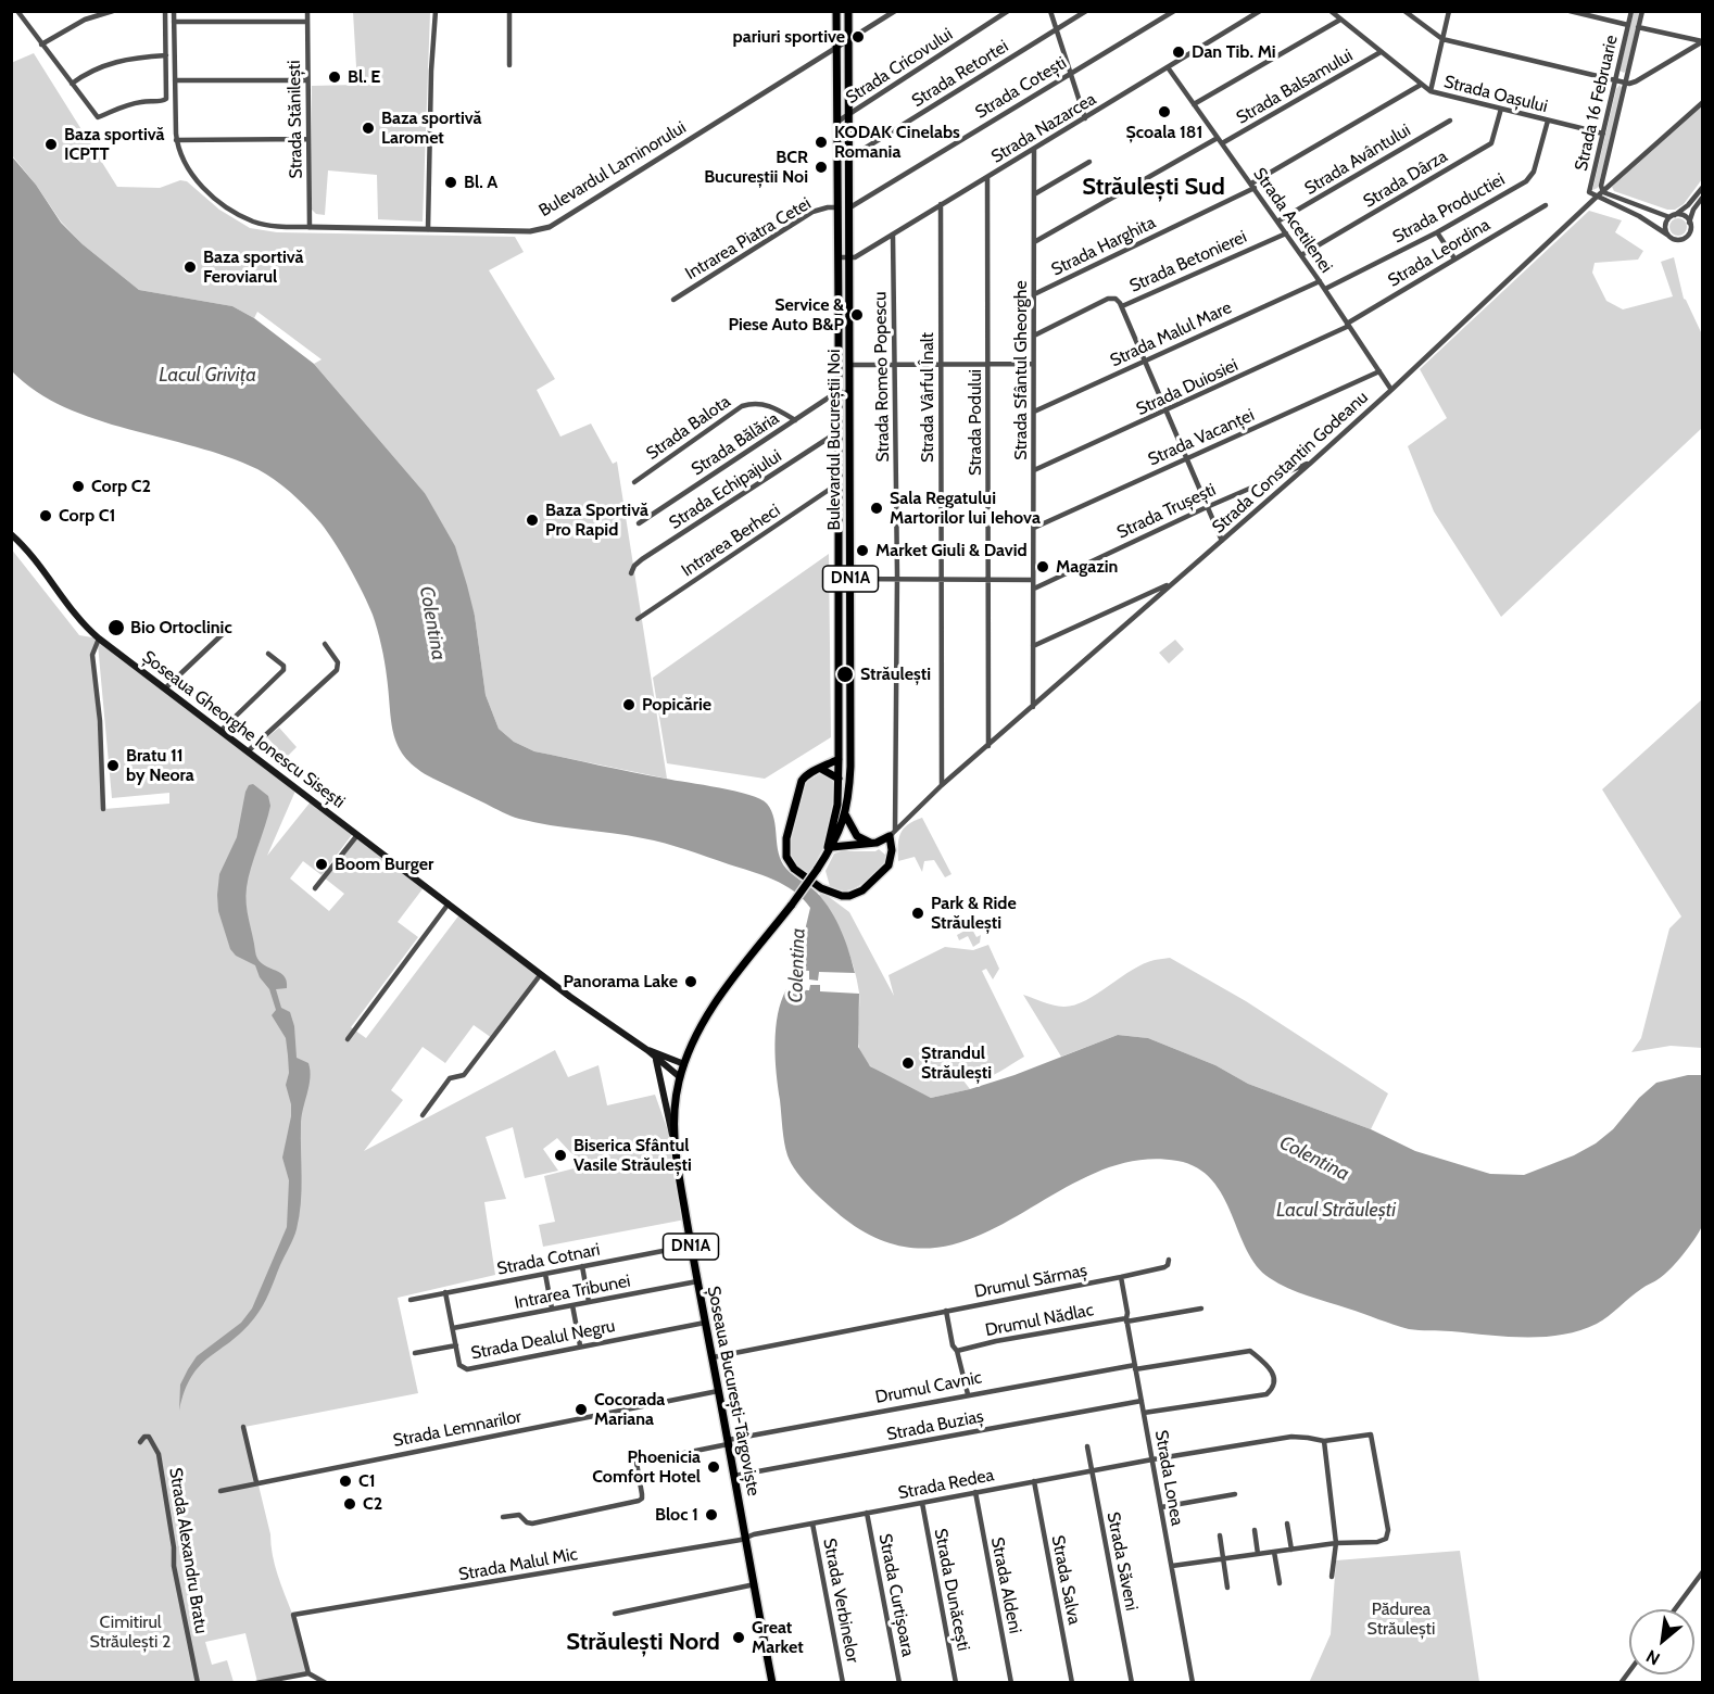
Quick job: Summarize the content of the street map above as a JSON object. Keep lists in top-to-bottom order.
{
  "streets": {
    "main road": [
      "Bulevardul Bucureștii Noi",
      "DN1A",
      "Șoseaua Gheorghe Ionescu Sisești",
      "Șoseaua București-Târgoviște"
    ],
    "street": [
      "Strada Cricovului",
      "Strada Retortei",
      "Strada Balsamului",
      "Strada Cotești",
      "Strada Oașului",
      "Strada 16 Februarie",
      "Strada Stănilești",
      "Strada Nazarcea",
      "Strada Avântului",
      "Bulevardul Laminorului",
      "Strada Dârza",
      "Strada Productiei",
      "Strada Acetilenei",
      "Intrarea Piatra Cetei",
      "Strada Harghita",
      "Strada Leordina",
      "Strada Betonierei",
      "Strada Malul Mare",
      "Strada Sfântul Gheorghe",
      "Strada Romeo Popescu",
      "Strada Duiosiei",
      "Strada Vârful Înalt",
      "Strada Podului",
      "Strada Balota",
      "Strada Vacanței",
      "Strada Bălăria",
      "Strada Constantin Godeanu",
      "Strada Echipajului",
      "Strada Trușești",
      "Intrarea Berheci",
      "Strada Cotnari",
      "Drumul Sărmaș",
      "Intrarea Tribunei",
      "Drumul Nădlac",
      "Strada Dealul Negru",
      "Drumul Cavnic",
      "Strada Buziaș",
      "Strada Lemnarilor",
      "Strada Lonea",
      "Strada Redea",
      "Strada Alexandru Bratu",
      "Strada Săveni",
      "Strada Malul Mic",
      "Strada Salva",
      "Strada Aldeni",
      "Strada Dunăcești",
      "Strada Curtișoara",
      "Strada Verbinelor"
    ]
  },
  "crossings": [
    ["Strada Cricovului", "Bulevardul Bucureștii Noi"],
    ["Strada Retortei", "Bulevardul Bucureștii Noi"],
    ["Strada Balsamului", "Strada Oașului"],
    ["Strada Balsamului", "Strada Acetilenei"],
    ["Strada Balsamului", "Strada Sfântul Gheorghe"],
    ["Strada Cotești", "Bulevardul Bucureștii Noi"],
    ["Strada Oașului", "Strada 16 Februarie"],
    ["Strada Oașului", "Strada Dârza"],
    ["Strada Oașului", "Strada Productiei"],
    ["Strada Oașului", "Strada Harghita"],
    ["Strada 16 Februarie", "Strada Constantin Godeanu"],
    ["Strada Stănilești", "Bulevardul Laminorului"],
    ["Strada Nazarcea", "Strada Acetilenei"],
    ["Strada Nazarcea", "Strada Sfântul Gheorghe"],
    ["Strada Nazarcea", "Strada Romeo Popescu"],
    ["Strada Nazarcea", "Strada Vârful Înalt"],
    ["Strada Nazarcea", "Strada Podului"],
    ["Strada Nazarcea", "Bulevardul Bucureștii Noi"],
    ["Strada Avântului", "Strada Acetilenei"],
    ["Bulevardul Laminorului", "Bulevardul Bucureștii Noi"],
    ["Strada Dârza", "Strada Acetilenei"],
    ["Strada Productiei", "Strada Acetilenei"],
    ["Strada Acetilenei", "Strada Harghita"],
    ["Strada Acetilenei", "Strada Leordina"],
    ["Strada Acetilenei", "Strada Betonierei"],
    ["Strada Acetilenei", "Strada Malul Mare"],
    ["Strada Acetilenei", "Strada Duiosiei"],
    ["Strada Acetilenei", "Strada Vacanței"],
    ["Strada Acetilenei", "Strada Constantin Godeanu"],
    ["Intrarea Piatra Cetei", "Bulevardul Bucureștii Noi"],
    ["Strada Harghita", "Strada Sfântul Gheorghe"],
    ["Strada Leordina", "Strada Duiosiei"],
    ["Strada Betonierei", "Strada Sfântul Gheorghe"],
    ["Strada Malul Mare", "Strada Sfântul Gheorghe"],
    ["Strada Sfântul Gheorghe", "Strada Duiosiei"],
    ["Strada Sfântul Gheorghe", "Strada Vacanței"],
    ["Strada Sfântul Gheorghe", "Strada Constantin Godeanu"],
    ["Strada Sfântul Gheorghe", "Strada Trușești"],
    ["Strada Romeo Popescu", "Strada Constantin Godeanu"],
    ["Strada Vârful Înalt", "Strada Constantin Godeanu"],
    ["Strada Podului", "Strada Constantin Godeanu"],
    ["Strada Balota", "Strada Bălăria"],
    ["Bulevardul Bucureștii Noi", "Strada Bălăria"],
    ["Bulevardul Bucureștii Noi", "Strada Echipajului"],
    ["Bulevardul Bucureștii Noi", "Intrarea Berheci"],
    ["Bulevardul Bucureștii Noi", "Șoseaua București-Târgoviște"],
    ["Strada Constantin Godeanu", "Strada Trușești"],
    ["Șoseaua Gheorghe Ionescu Sisești", "Șoseaua București-Târgoviște"],
    ["Strada Cotnari", "Strada Dealul Negru"],
    ["Strada Cotnari", "Șoseaua București-Târgoviște"],
    ["Drumul Sărmaș", "Șoseaua București-Târgoviște"],
    ["Drumul Sărmaș", "Strada Lonea"],
    ["Intrarea Tribunei", "Strada Dealul Negru"],
    ["Intrarea Tribunei", "Șoseaua București-Târgoviște"],
    ["Drumul Nădlac", "Strada Lonea"],
    ["Strada Dealul Negru", "Șoseaua București-Târgoviște"],
    ["Drumul Cavnic", "Șoseaua București-Târgoviște"],
    ["Drumul Cavnic", "Strada Lonea"],
    ["Șoseaua București-Târgoviște", "Strada Buziaș"],
    ["Șoseaua București-Târgoviște", "Strada Lemnarilor"],
    ["Șoseaua București-Târgoviște", "Strada Redea"],
    ["Șoseaua București-Târgoviște", "Strada Malul Mic"],
    ["Strada Buziaș", "Strada Lonea"],
    ["Strada Lonea", "Strada Redea"],
    ["Strada Redea", "Strada Săveni"],
    ["Strada Redea", "Strada Malul Mic"],
    ["Strada Redea", "Strada Salva"],
    ["Strada Redea", "Strada Aldeni"],
    ["Strada Redea", "Strada Dunăcești"],
    ["Strada Redea", "Strada Curtișoara"],
    ["Strada Redea", "Strada Verbinelor"]
  ],
  "districts": ["Străulești Sud", "Străulești Nord"],
  "water": ["Lacul Grivița", "Colentina", "Lacul Străulești"],
  "parks": ["Pădurea Străulești", "Cimitirul Străulești 2"],
  "places": [
    "pariuri sportive",
    "Dan Tib. Mi",
    "Bl. E",
    "Școala 181",
    "Baza sportivă Laromet",
    "KODAK Cinelabs Romania",
    "Baza sportivă ICPTT",
    "BCR Bucureștii Noi",
    "Bl. A",
    "Baza sportivă Feroviarul",
    "Service & Piese Auto B&P",
    "Corp C2",
    "Sala Regatului Martorilor lui Iehova",
    "Corp C1",
    "Baza Sportivă Pro Rapid",
    "Market Giuli & David",
    "Magazin",
    "Bio Ortoclinic",
    "Străulești",
    "Popicărie",
    "Bratu 11 by Neora",
    "Boom Burger",
    "Park & Ride Străulești",
    "Panorama Lake",
    "Ștrandul Străulești",
    "Biserica Sfântul Vasile Străulești",
    "Cocorada Mariana",
    "Phoenicia Comfort Hotel",
    "C1",
    "C2",
    "Bloc 1",
    "Great Market"
  ],
  "north": "bottom left"
}
